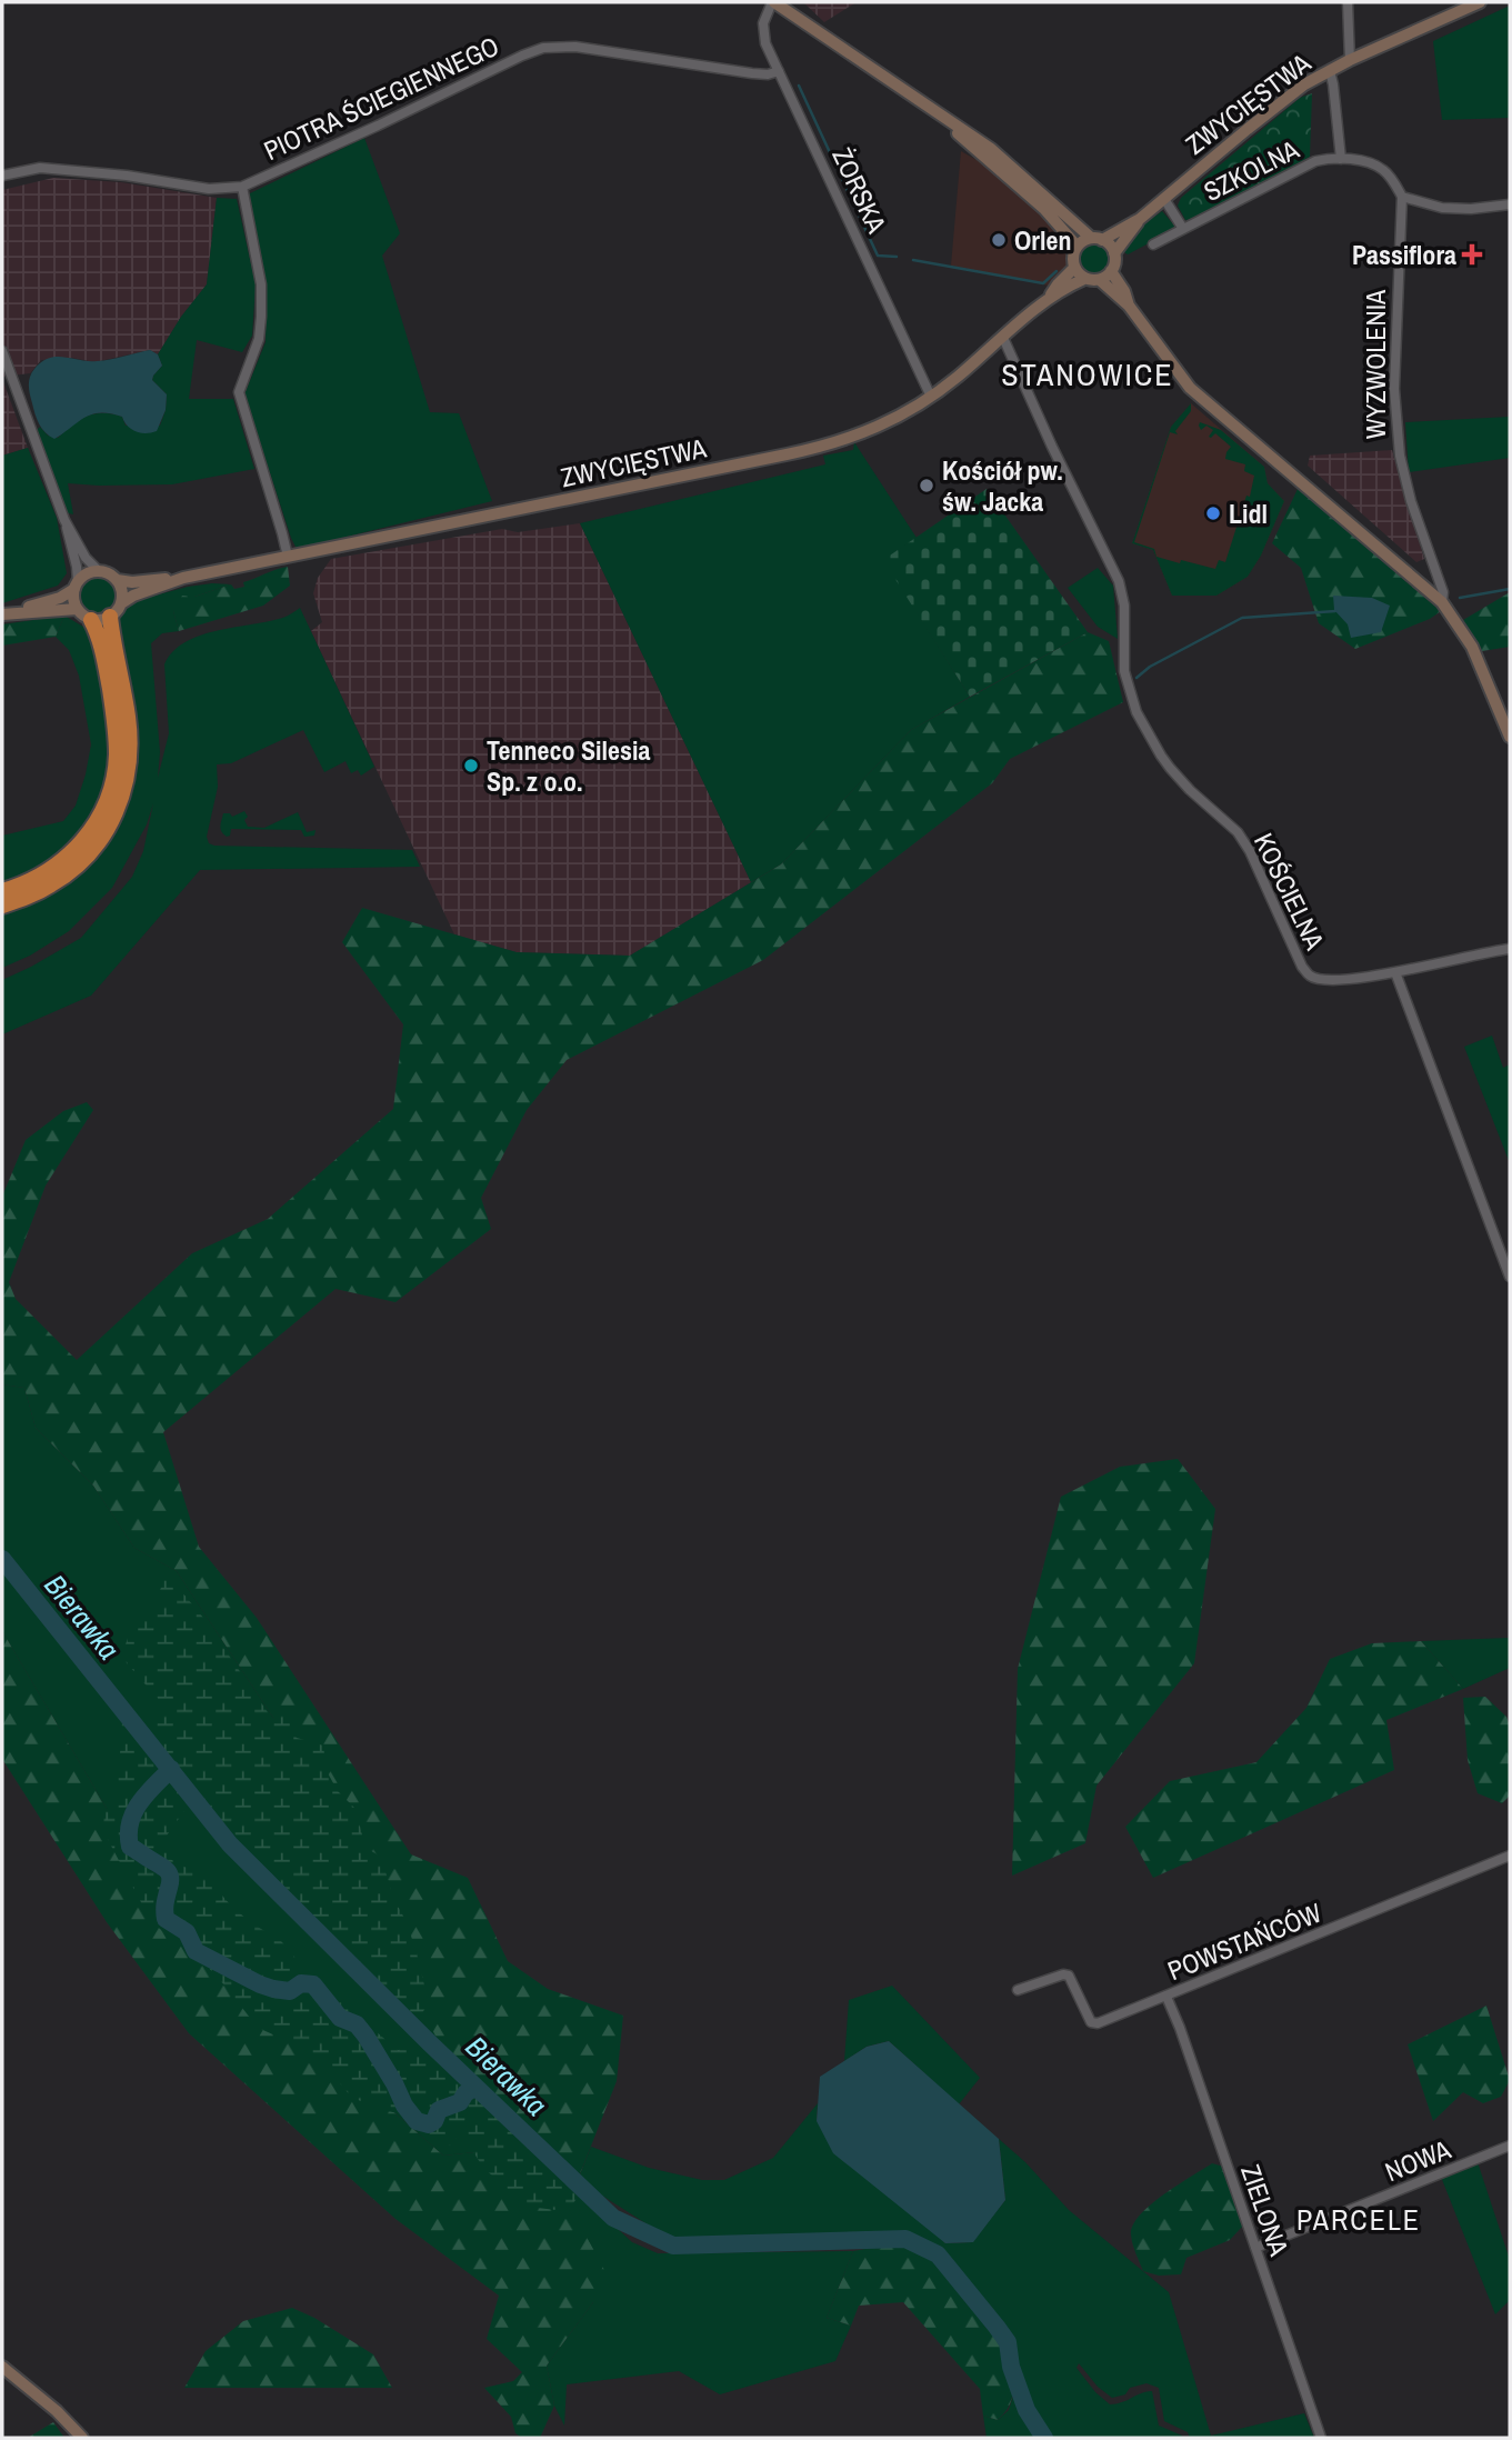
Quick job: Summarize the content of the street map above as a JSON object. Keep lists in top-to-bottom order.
{
  "streets": {
    "main road": ["ZWYCIĘSTWA", "ŻORSKA", "WYZWOLENIA"],
    "street": [
      "PIOTRA ŚCIEGIENNEGO",
      "SZKOLNA",
      "KOŚCIELNA",
      "POWSTAŃCÓW",
      "NOWA",
      "ZIELONA"
    ]
  },
  "crossings": [
    ["PIOTRA ŚCIEGIENNEGO", "ŻORSKA"],
    ["ZWYCIĘSTWA", "SZKOLNA"],
    ["ZWYCIĘSTWA", "ŻORSKA"],
    ["ZWYCIĘSTWA", "WYZWOLENIA"],
    ["ZWYCIĘSTWA", "KOŚCIELNA"],
    ["ŻORSKA", "WYZWOLENIA"],
    ["POWSTAŃCÓW", "ZIELONA"],
    ["NOWA", "ZIELONA"]
  ],
  "districts": ["STANOWICE", "PARCELE"],
  "water": ["Bierawka"],
  "places": {
    "other": [
      "Orlen",
      "Kościół pw. św. Jacka",
      "Lidl",
      "Tenneco Silesia Sp. z o.o."
    ],
    "health": ["Passiflora"]
  }
}
